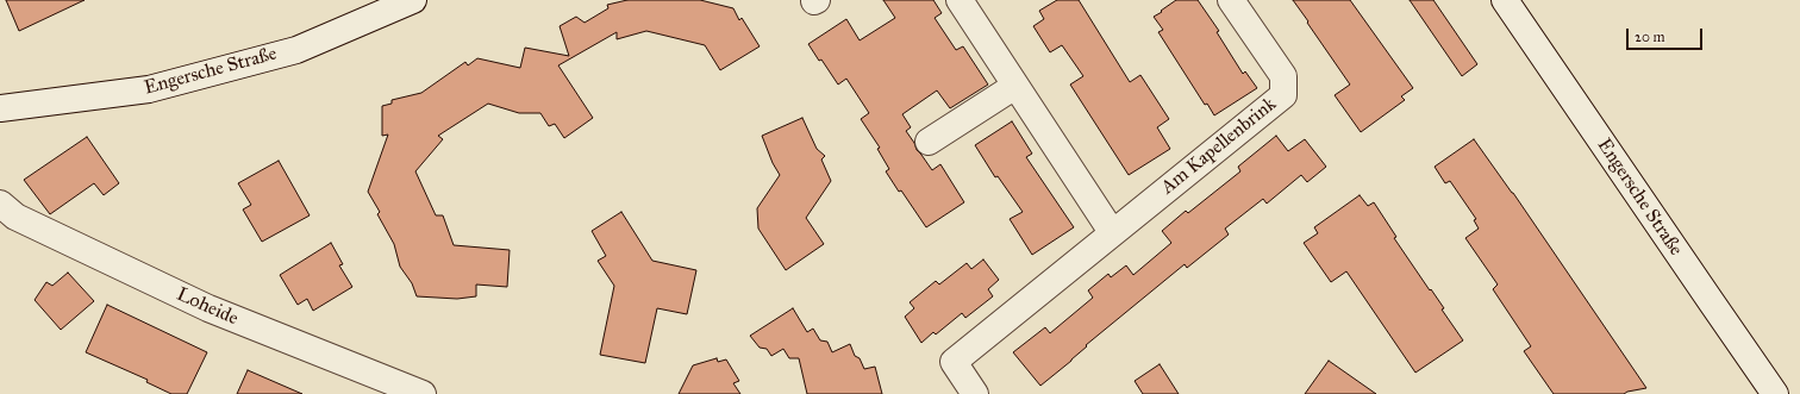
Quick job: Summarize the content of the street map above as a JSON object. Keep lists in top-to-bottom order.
{
  "streets": {
    "street": ["Engersche Straße", "Am Kapellenbrink", "Loheide"]
  },
  "scale_bar": "20 m"
}
